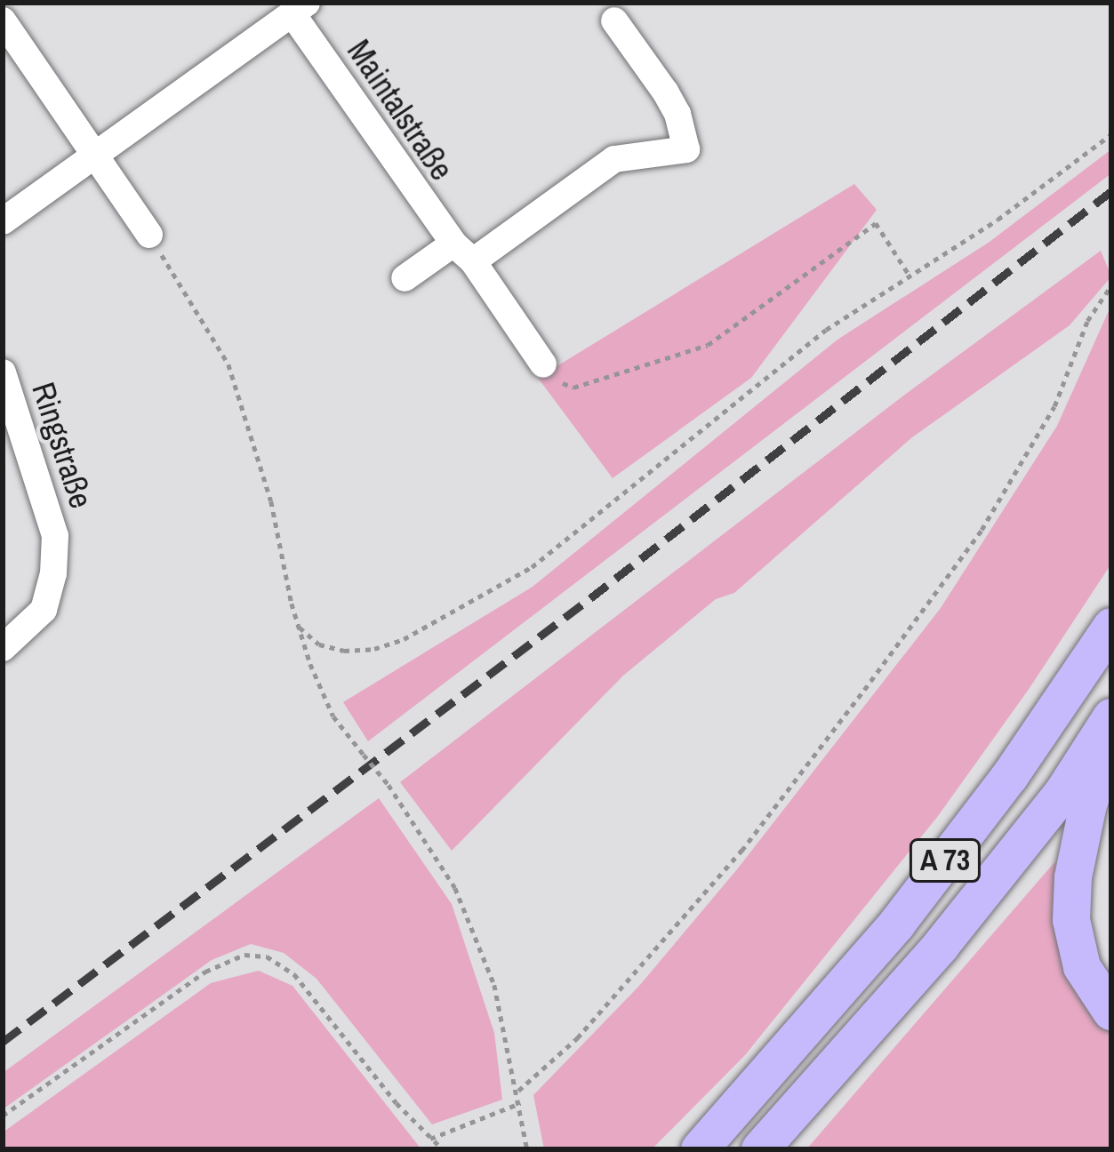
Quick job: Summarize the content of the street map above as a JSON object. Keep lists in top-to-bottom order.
{
  "streets": {
    "highway": ["A 73"],
    "street": ["Maintalstraße", "Ringstraße"]
  }
}
